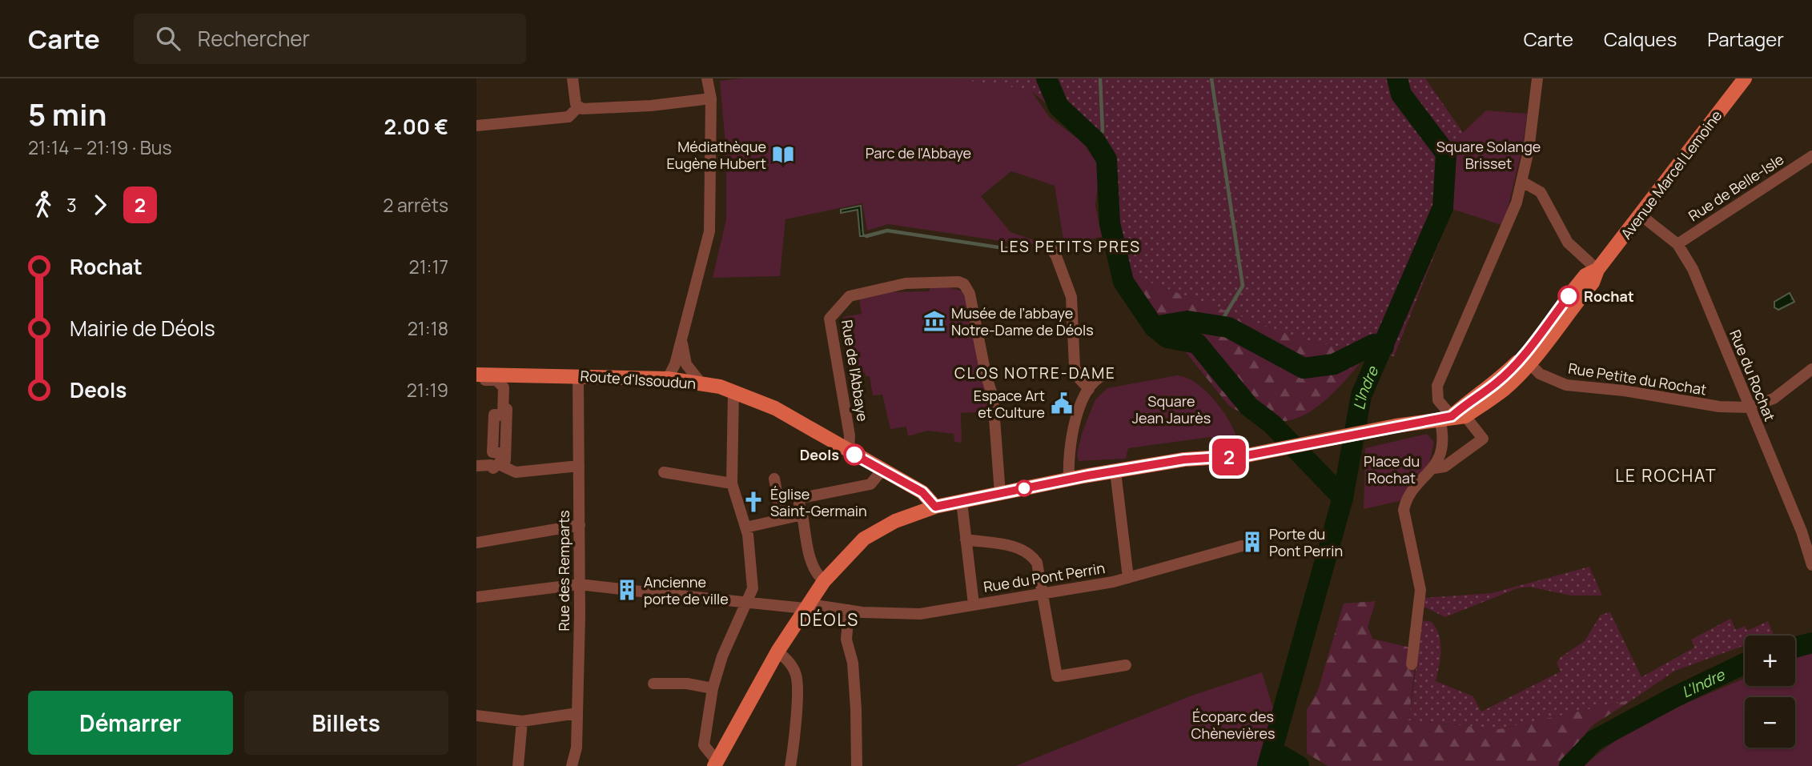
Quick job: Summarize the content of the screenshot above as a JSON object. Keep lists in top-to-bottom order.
{
  "streets": {
    "main road": ["Avenue Marcel Lemoine", "Route d'Issoudun"],
    "street": [
      "Rue de Belle-Isle",
      "Rue de l'Abbaye",
      "Rue du Rochat",
      "Rue Petite du Rochat",
      "Rue des Remparts",
      "Rue du Pont Perrin"
    ]
  },
  "crossings": [
    ["Avenue Marcel Lemoine", "Rue de l'Abbaye"],
    ["Avenue Marcel Lemoine", "Rue du Rochat"],
    ["Avenue Marcel Lemoine", "Rue Petite du Rochat"],
    ["Avenue Marcel Lemoine", "Route d'Issoudun"],
    ["Avenue Marcel Lemoine", "Rue du Pont Perrin"],
    ["Rue de Belle-Isle", "Rue du Rochat"],
    ["Rue de l'Abbaye", "Route d'Issoudun"],
    ["Rue du Rochat", "Rue Petite du Rochat"],
    ["Route d'Issoudun", "Rue des Remparts"]
  ],
  "districts": [
    "LES PETITS PRES",
    "CLOS NOTRE-DAME",
    "LE ROCHAT",
    "DÉOLS"
  ],
  "water": ["L'Indre"],
  "parks": [
    "Square Solange Brisset",
    "Parc de l'Abbaye",
    "Square Jean Jaurès",
    "Place du Rochat",
    "Écoparc des Chènevières"
  ],
  "places": {
    "library": ["Médiathèque Eugène Hubert"],
    "other": ["Rochat", "Deols"],
    "museum": ["Musée de l’abbaye Notre-Dame de Déols"],
    "public building": ["Espace Art et Culture"],
    "church": ["Église Saint-Germain"],
    "building": ["Porte du Pont Perrin", "Ancienne porte de ville"]
  },
  "lines": ["bus line 2"],
  "page": {
    "header": "Carte",
    "search": "Rechercher",
    "nav": ["Carte", "Calques", "Partager"],
    "heading": ["5 min", "21:14 – 21:19 · Bus", "2.00 €"],
    "on_map": "2",
    "legs": ["3", "2", "2 arrêts"],
    "list": [
      {
        "name": "Rochat",
        "value": "21:17"
      },
      {
        "name": "Mairie de Déols",
        "value": "21:18"
      },
      {
        "name": "Deols",
        "value": "21:19"
      }
    ],
    "map_buttons": ["+", "−"],
    "buttons": ["Démarrer", "Billets"]
  }
}
